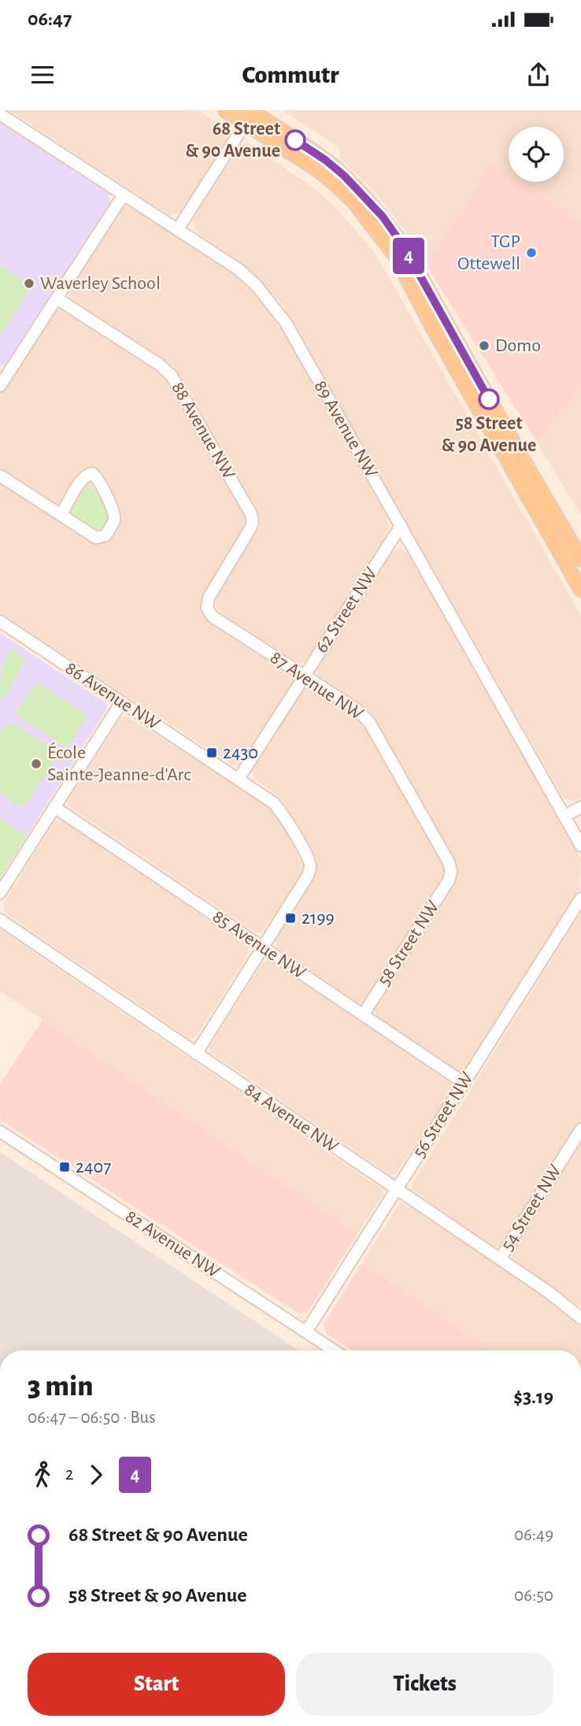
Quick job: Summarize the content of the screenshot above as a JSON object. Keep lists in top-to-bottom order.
{
  "streets": {
    "street": [
      "89 Avenue NW",
      "88 Avenue NW",
      "62 Street NW",
      "87 Avenue NW",
      "86 Avenue NW",
      "58 Street NW",
      "85 Avenue NW",
      "56 Street NW",
      "84 Avenue NW",
      "54 Street NW",
      "82 Avenue NW"
    ]
  },
  "crossings": [
    ["89 Avenue NW", "62 Street NW"],
    ["88 Avenue NW", "87 Avenue NW"],
    ["62 Street NW", "87 Avenue NW"],
    ["62 Street NW", "86 Avenue NW"],
    ["87 Avenue NW", "58 Street NW"],
    ["86 Avenue NW", "85 Avenue NW"],
    ["58 Street NW", "85 Avenue NW"],
    ["85 Avenue NW", "56 Street NW"],
    ["56 Street NW", "84 Avenue NW"],
    ["56 Street NW", "82 Avenue NW"],
    ["84 Avenue NW", "54 Street NW"]
  ],
  "places": {
    "other": [
      "68 Street & 90 Avenue",
      "TGP Ottewell",
      "Waverley School",
      "Domo",
      "58 Street & 90 Avenue",
      "École Sainte-Jeanne-d'Arc"
    ],
    "transit": ["2430", "2199", "2407"]
  },
  "lines": ["bus line 4"],
  "page": {
    "status": "06:47",
    "header": "Commutr",
    "on_map": "4",
    "heading": ["3 min", "06:47 – 06:50 · Bus", "$3.19"],
    "legs": ["2", "4"],
    "list": [
      {
        "name": "68 Street & 90 Avenue",
        "value": "06:49"
      },
      {
        "name": "58 Street & 90 Avenue",
        "value": "06:50"
      }
    ],
    "buttons": ["Start", "Tickets"]
  }
}
